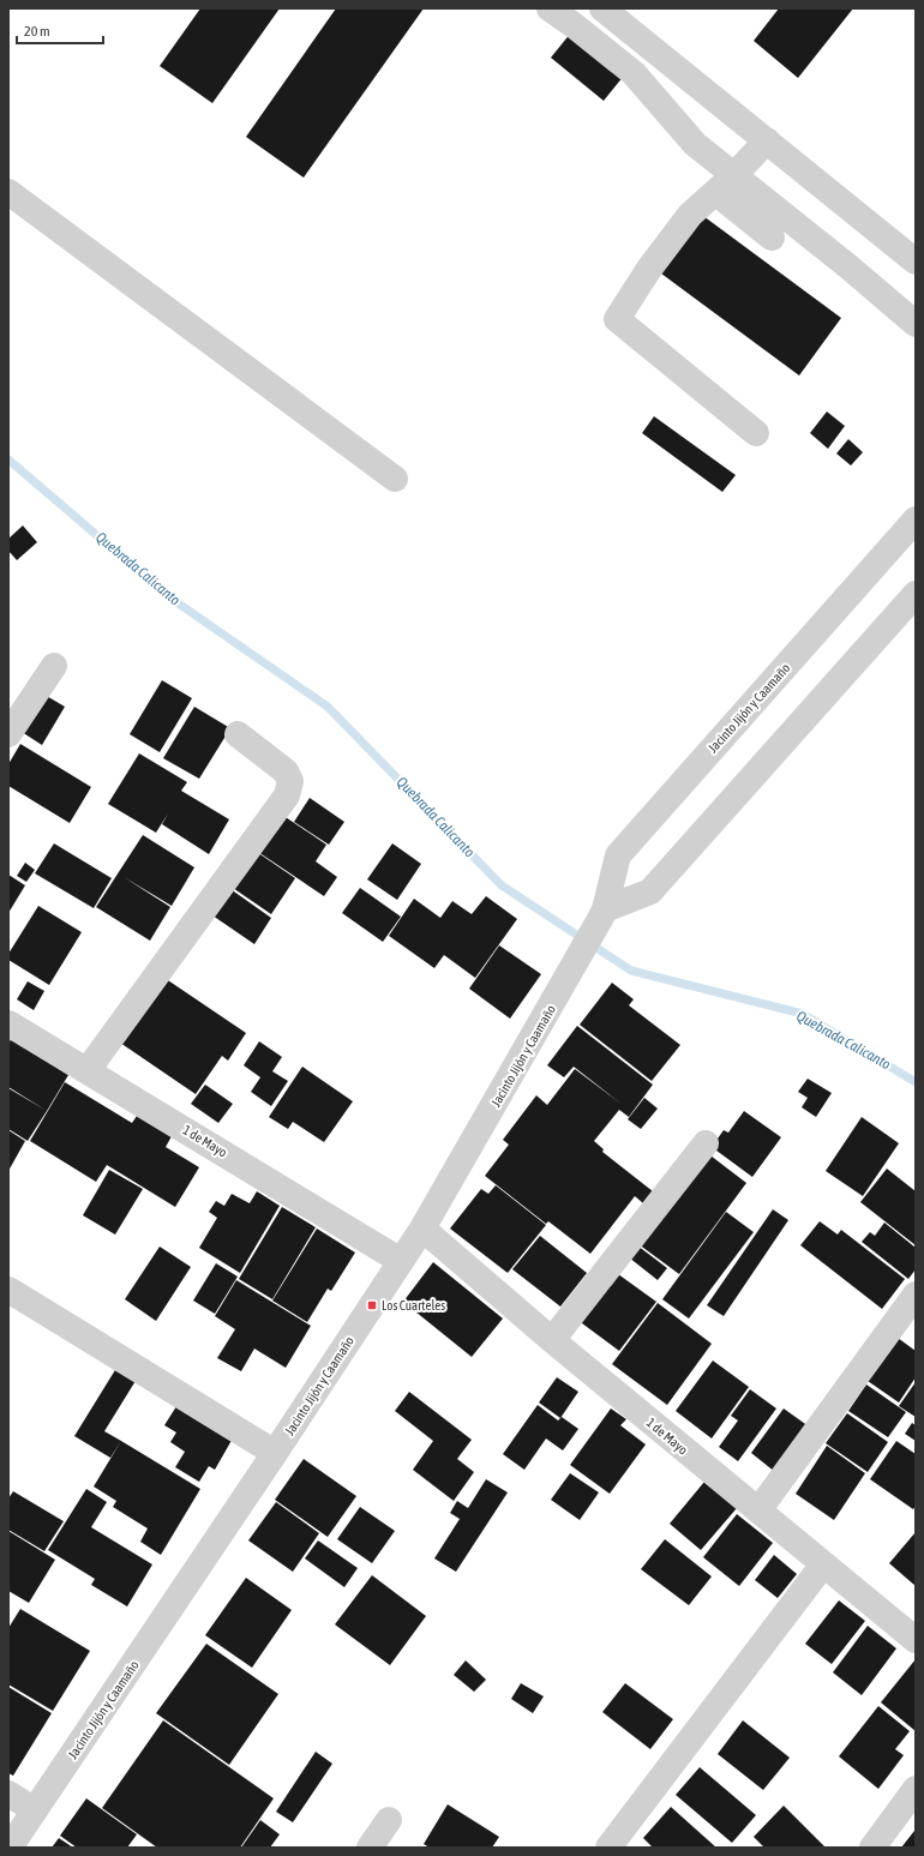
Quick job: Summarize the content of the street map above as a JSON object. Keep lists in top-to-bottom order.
{
  "streets": {
    "street": ["Jacinto Jijón y Caamaño", "1 de Mayo"]
  },
  "crossings": [
    ["Jacinto Jijón y Caamaño", "1 de Mayo"]
  ],
  "water": ["Quebrada Calicanto"],
  "places": {
    "transit": ["Los Cuarteles"]
  },
  "scale_bar": "20 m"
}
